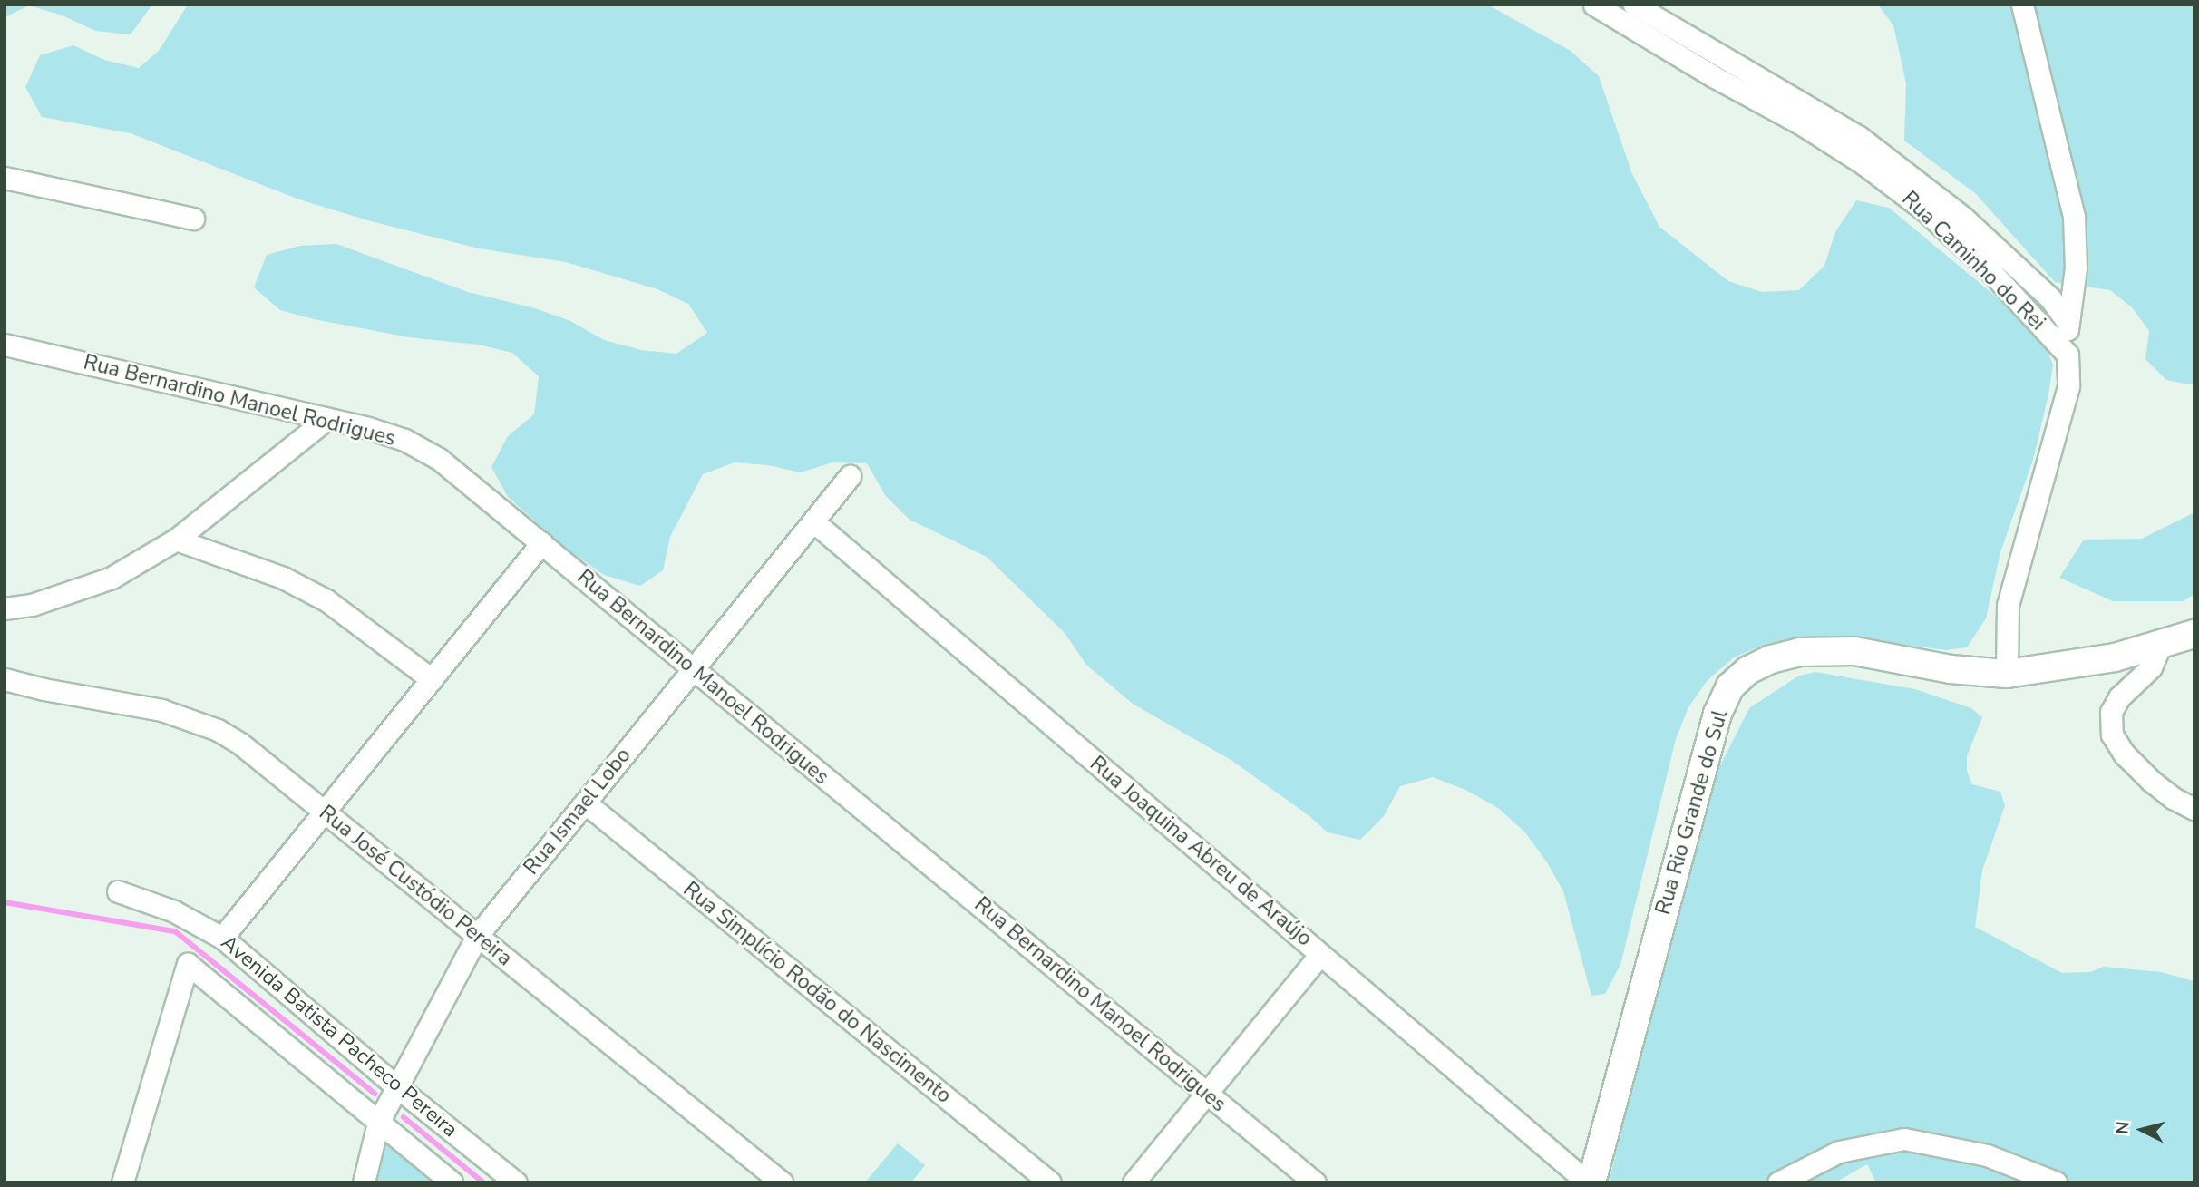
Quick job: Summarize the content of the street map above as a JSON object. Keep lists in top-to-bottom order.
{
  "streets": {
    "street": [
      "Rua Caminho do Rei",
      "Rua Bernardino Manoel Rodrigues",
      "Rua Ismael Lobo",
      "Rua Rio Grande do Sul",
      "Rua Joaquina Abreu de Araújo",
      "Rua José Custódio Pereira",
      "Rua Simplício Rodão do Nascimento",
      "Avenida Batista Pacheco Pereira"
    ]
  },
  "crossings": [
    ["Rua Bernardino Manoel Rodrigues", "Rua Ismael Lobo"],
    ["Rua Ismael Lobo", "Rua Joaquina Abreu de Araújo"],
    ["Rua Ismael Lobo", "Rua José Custódio Pereira"],
    ["Rua Ismael Lobo", "Rua Simplício Rodão do Nascimento"],
    ["Rua Ismael Lobo", "Avenida Batista Pacheco Pereira"],
    ["Rua Rio Grande do Sul", "Rua Joaquina Abreu de Araújo"]
  ],
  "north": "left"
}
